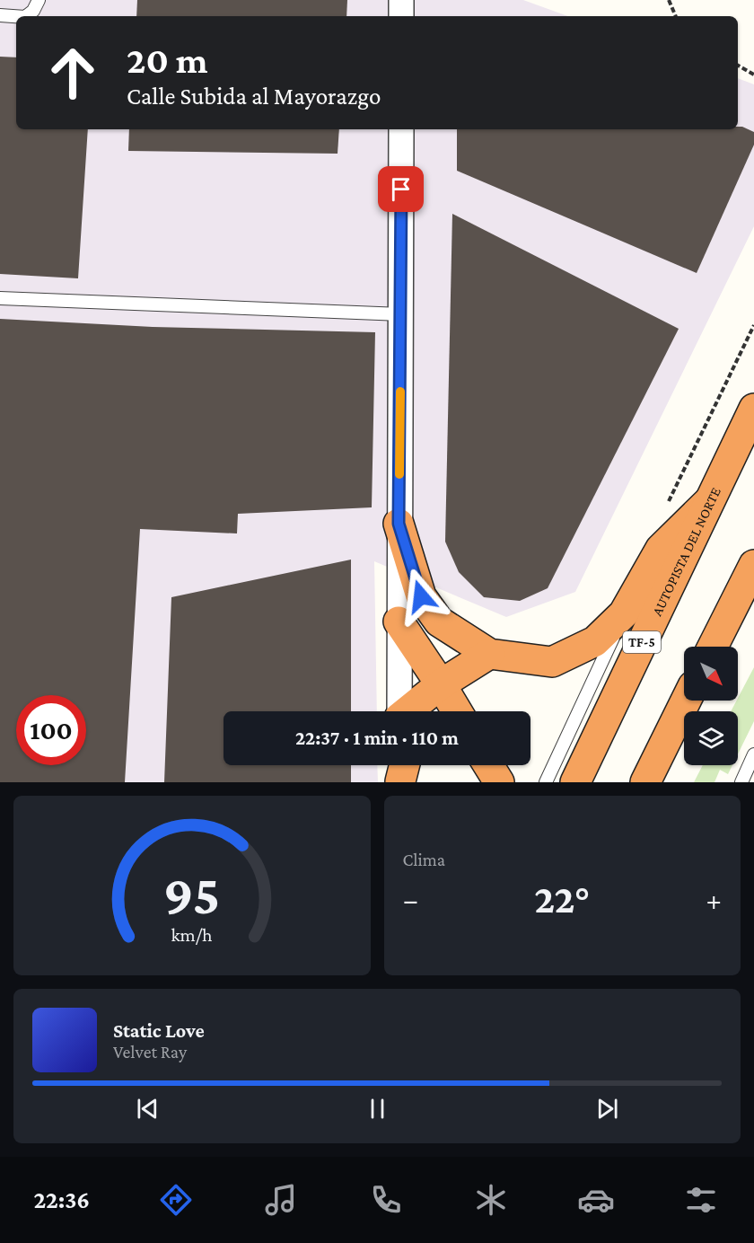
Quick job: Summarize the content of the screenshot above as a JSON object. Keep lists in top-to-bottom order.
{
  "streets": {
    "highway": ["AUTOPISTA DEL NORTE", "TF-5"]
  },
  "north": "bottom right",
  "page": {
    "turn": ["20 m", "Calle Subida al Mayorazgo"],
    "limit": "100",
    "trip": "22:37 · 1 min · 110 m",
    "tile": "Clima",
    "heat": ["−", "22°", "+"],
    "song": ["Static Love", "Velvet Ray"],
    "tabs": "22:36",
    "gauge": ["95", "km/h"]
  }
}
